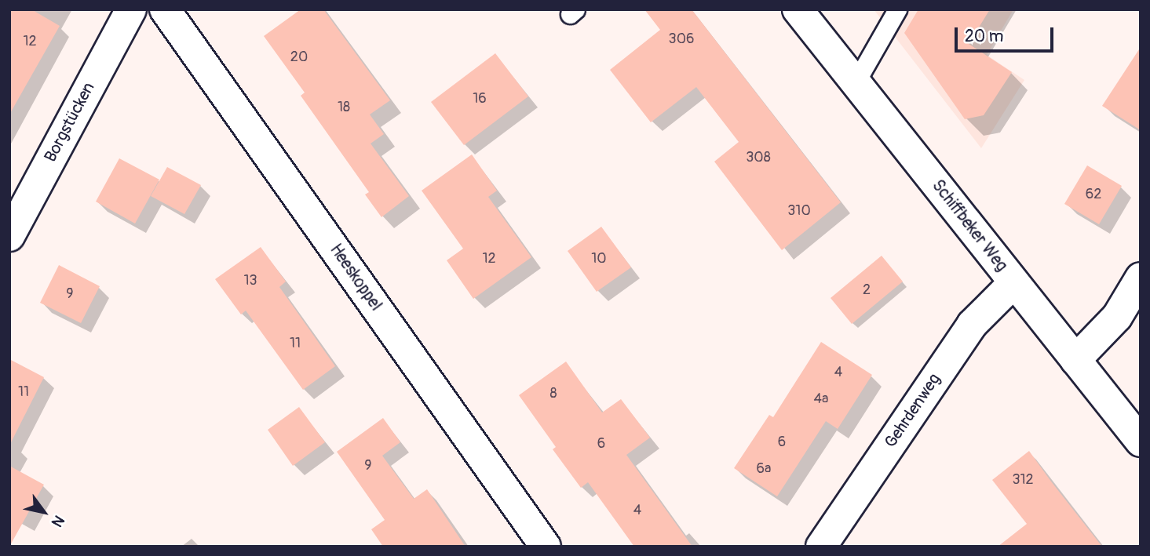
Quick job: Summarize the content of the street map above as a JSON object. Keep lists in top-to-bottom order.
{
  "streets": {
    "street": [
      "Borgstücken",
      "Schiffbeker Weg",
      "Heeskoppel",
      "Gehrdenweg"
    ]
  },
  "crossings": [
    ["Schiffbeker Weg", "Gehrdenweg"]
  ],
  "house_numbers": [
    "306",
    "12",
    "20",
    "16",
    "18",
    "308",
    "62",
    "310",
    "12",
    "10",
    "13",
    "2",
    "9",
    "11",
    "4",
    "11",
    "8",
    "4a",
    "6",
    "6",
    "9",
    "6a",
    "312",
    "4"
  ],
  "scale_bar": "20 m",
  "north": "bottom right"
}
